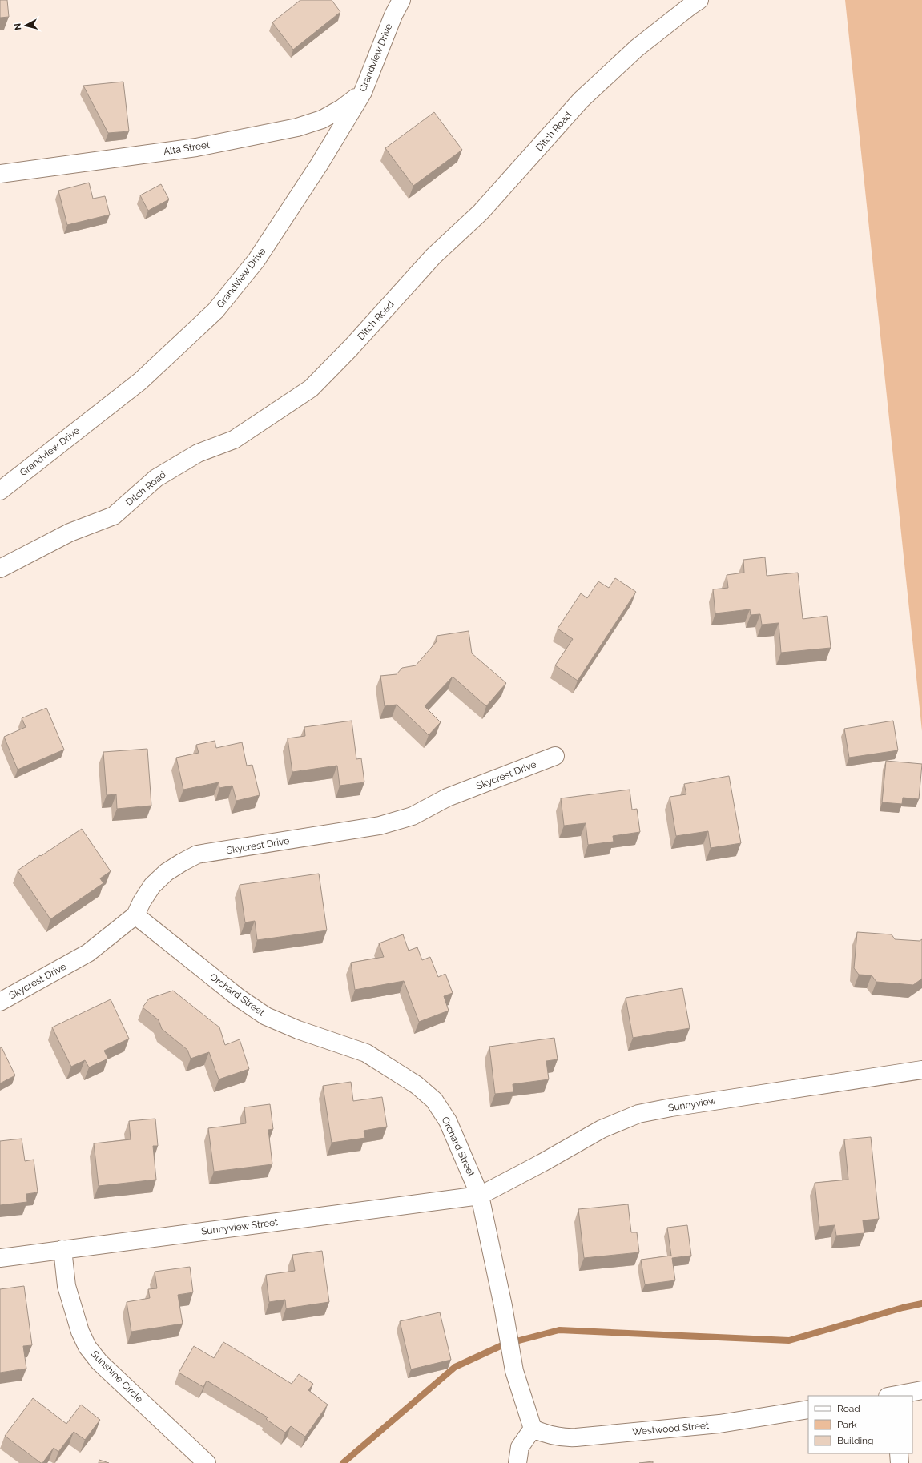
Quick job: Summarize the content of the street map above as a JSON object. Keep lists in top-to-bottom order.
{
  "streets": {
    "street": [
      "Grandview Drive",
      "Ditch Road",
      "Alta Street",
      "Skycrest Drive",
      "Orchard Street",
      "Sunnyview",
      "Sunnyview Street",
      "Sunshine Circle",
      "Westwood Street"
    ]
  },
  "crossings": [
    ["Grandview Drive", "Alta Street"],
    ["Skycrest Drive", "Orchard Street"],
    ["Orchard Street", "Sunnyview"],
    ["Orchard Street", "Sunnyview Street"],
    ["Orchard Street", "Westwood Street"],
    ["Sunnyview", "Sunnyview Street"],
    ["Sunnyview Street", "Sunshine Circle"]
  ],
  "legend": ["Road", "Park", "Building"],
  "north": "left"
}
